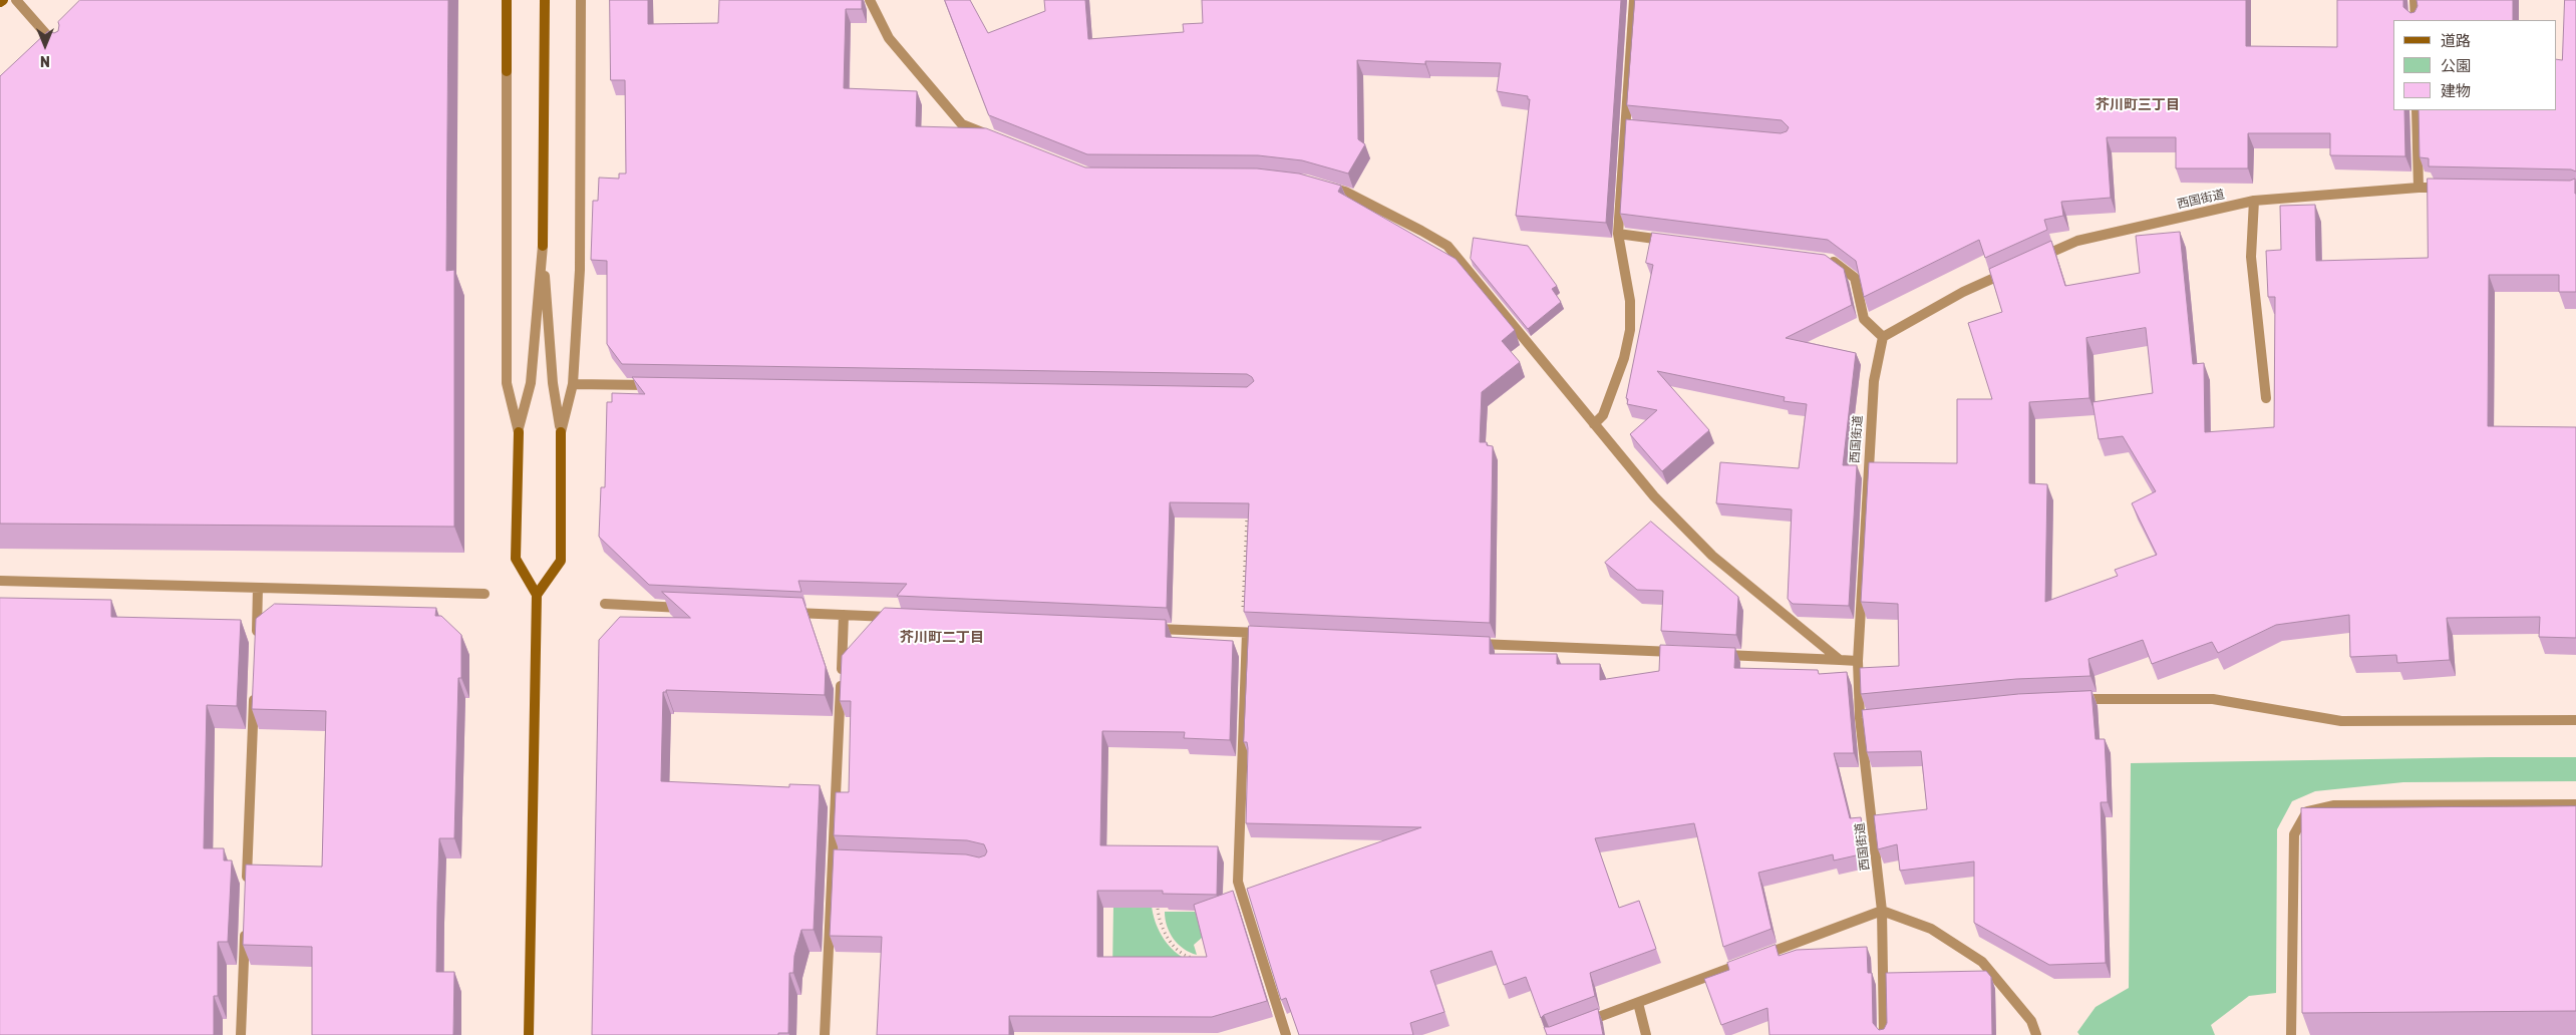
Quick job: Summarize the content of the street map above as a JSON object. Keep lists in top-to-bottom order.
{
  "streets": {
    "street": ["西国街道"]
  },
  "districts": ["芥川町三丁目", "芥川町二丁目"],
  "legend": ["道路", "公園", "建物"],
  "north": "bottom"
}
